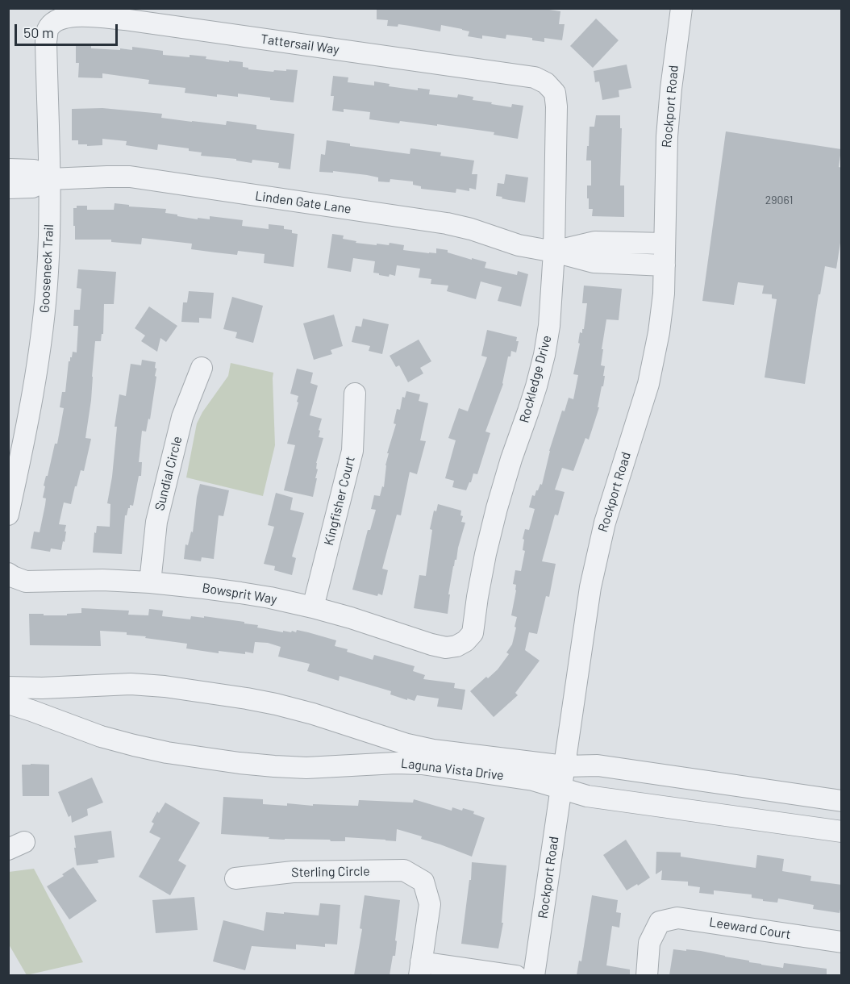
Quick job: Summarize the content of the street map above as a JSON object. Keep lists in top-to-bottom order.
{
  "streets": {
    "street": [
      "Tattersail Way",
      "Rockport Road",
      "Linden Gate Lane",
      "Gooseneck Trail",
      "Rockledge Drive",
      "Sundial Circle",
      "Kingfisher Court",
      "Bowsprit Way",
      "Laguna Vista Drive",
      "Sterling Circle",
      "Leeward Court"
    ]
  },
  "crossings": [
    ["Tattersail Way", "Gooseneck Trail"],
    ["Tattersail Way", "Rockledge Drive"],
    ["Rockport Road", "Linden Gate Lane"],
    ["Rockport Road", "Laguna Vista Drive"],
    ["Linden Gate Lane", "Gooseneck Trail"],
    ["Linden Gate Lane", "Rockledge Drive"],
    ["Rockledge Drive", "Bowsprit Way"],
    ["Sundial Circle", "Bowsprit Way"],
    ["Kingfisher Court", "Bowsprit Way"]
  ],
  "house_numbers": ["29061"],
  "scale_bar": "50 m"
}
